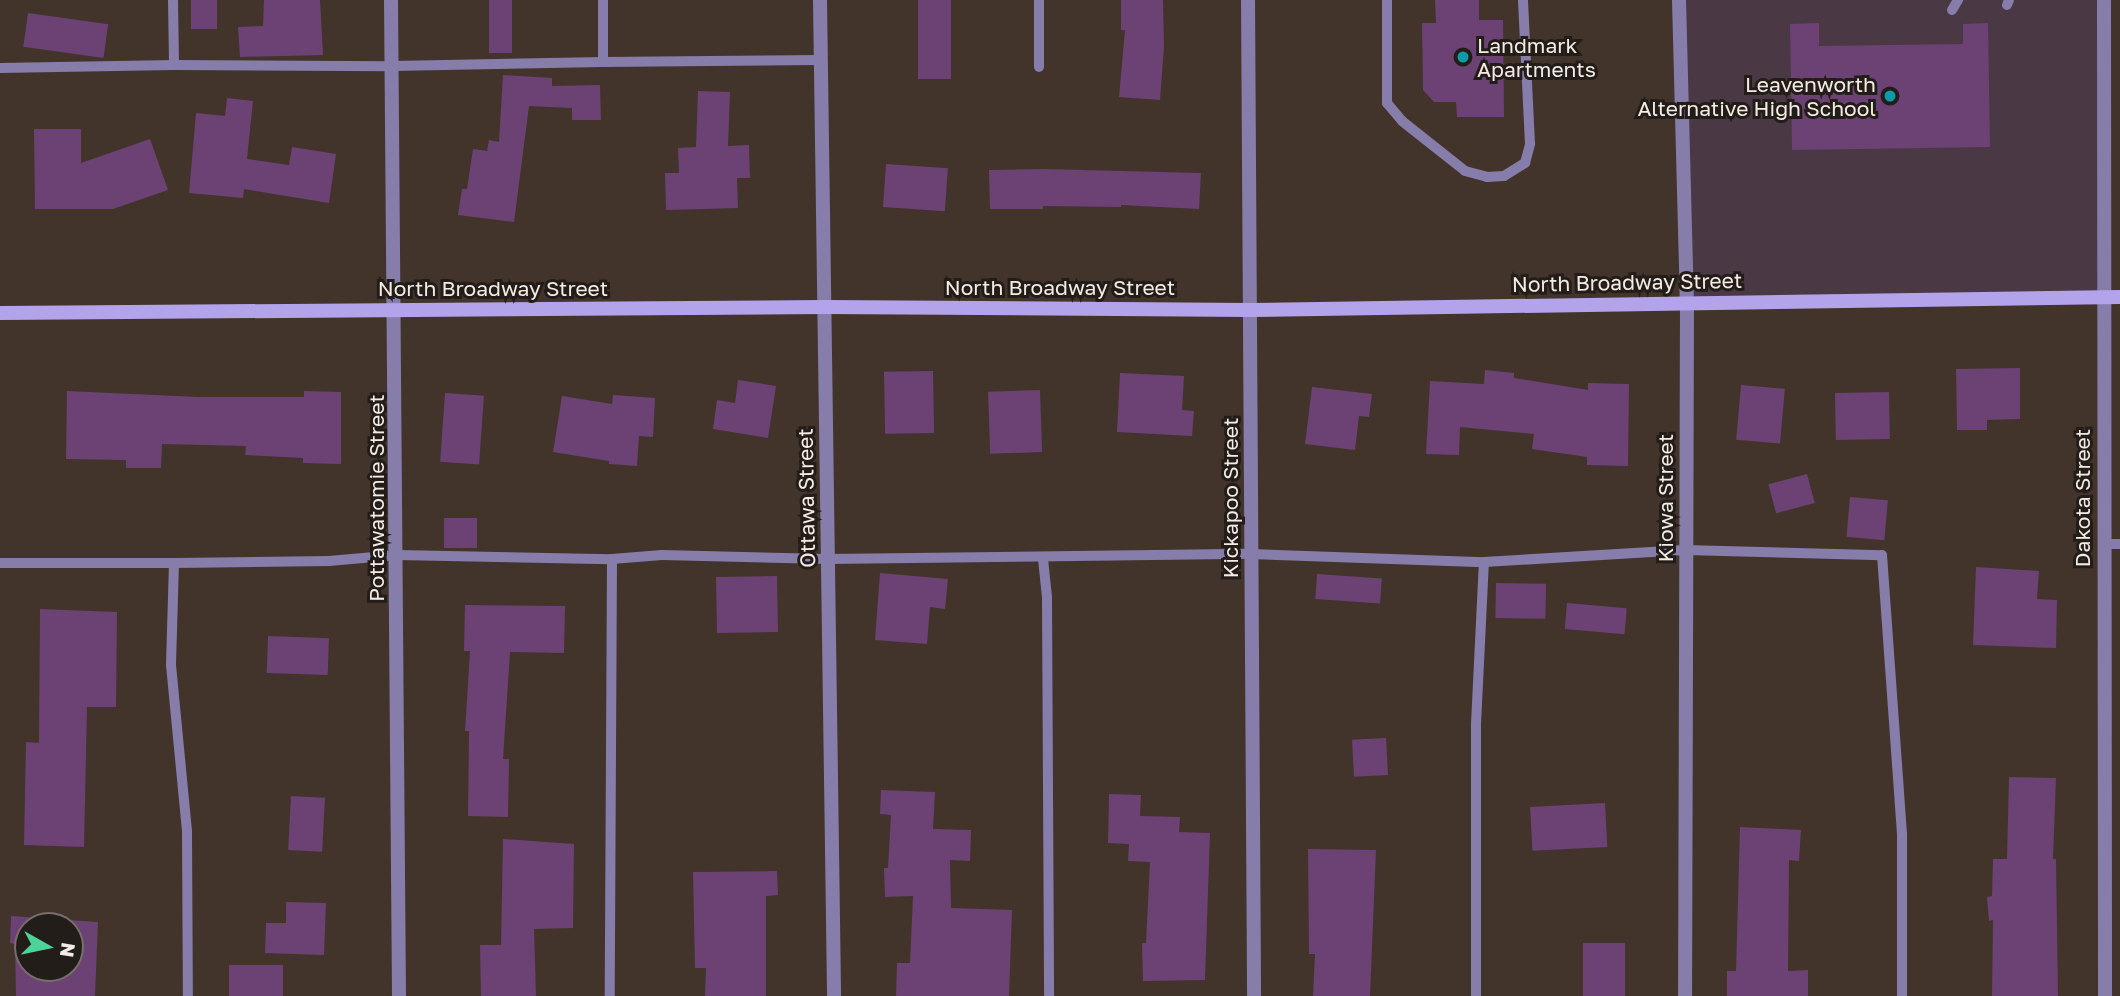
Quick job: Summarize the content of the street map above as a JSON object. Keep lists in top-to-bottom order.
{
  "streets": {
    "street": [
      "North Broadway Street",
      "Pottawatomie Street",
      "Ottawa Street",
      "Kickapoo Street",
      "Kiowa Street",
      "Dakota Street"
    ]
  },
  "crossings": [
    ["North Broadway Street", "Pottawatomie Street"],
    ["North Broadway Street", "Ottawa Street"],
    ["North Broadway Street", "Kickapoo Street"],
    ["North Broadway Street", "Kiowa Street"],
    ["North Broadway Street", "Dakota Street"]
  ],
  "places": ["Landmark Apartments", "Leavenworth Alternative High School"],
  "north": "right"
}
